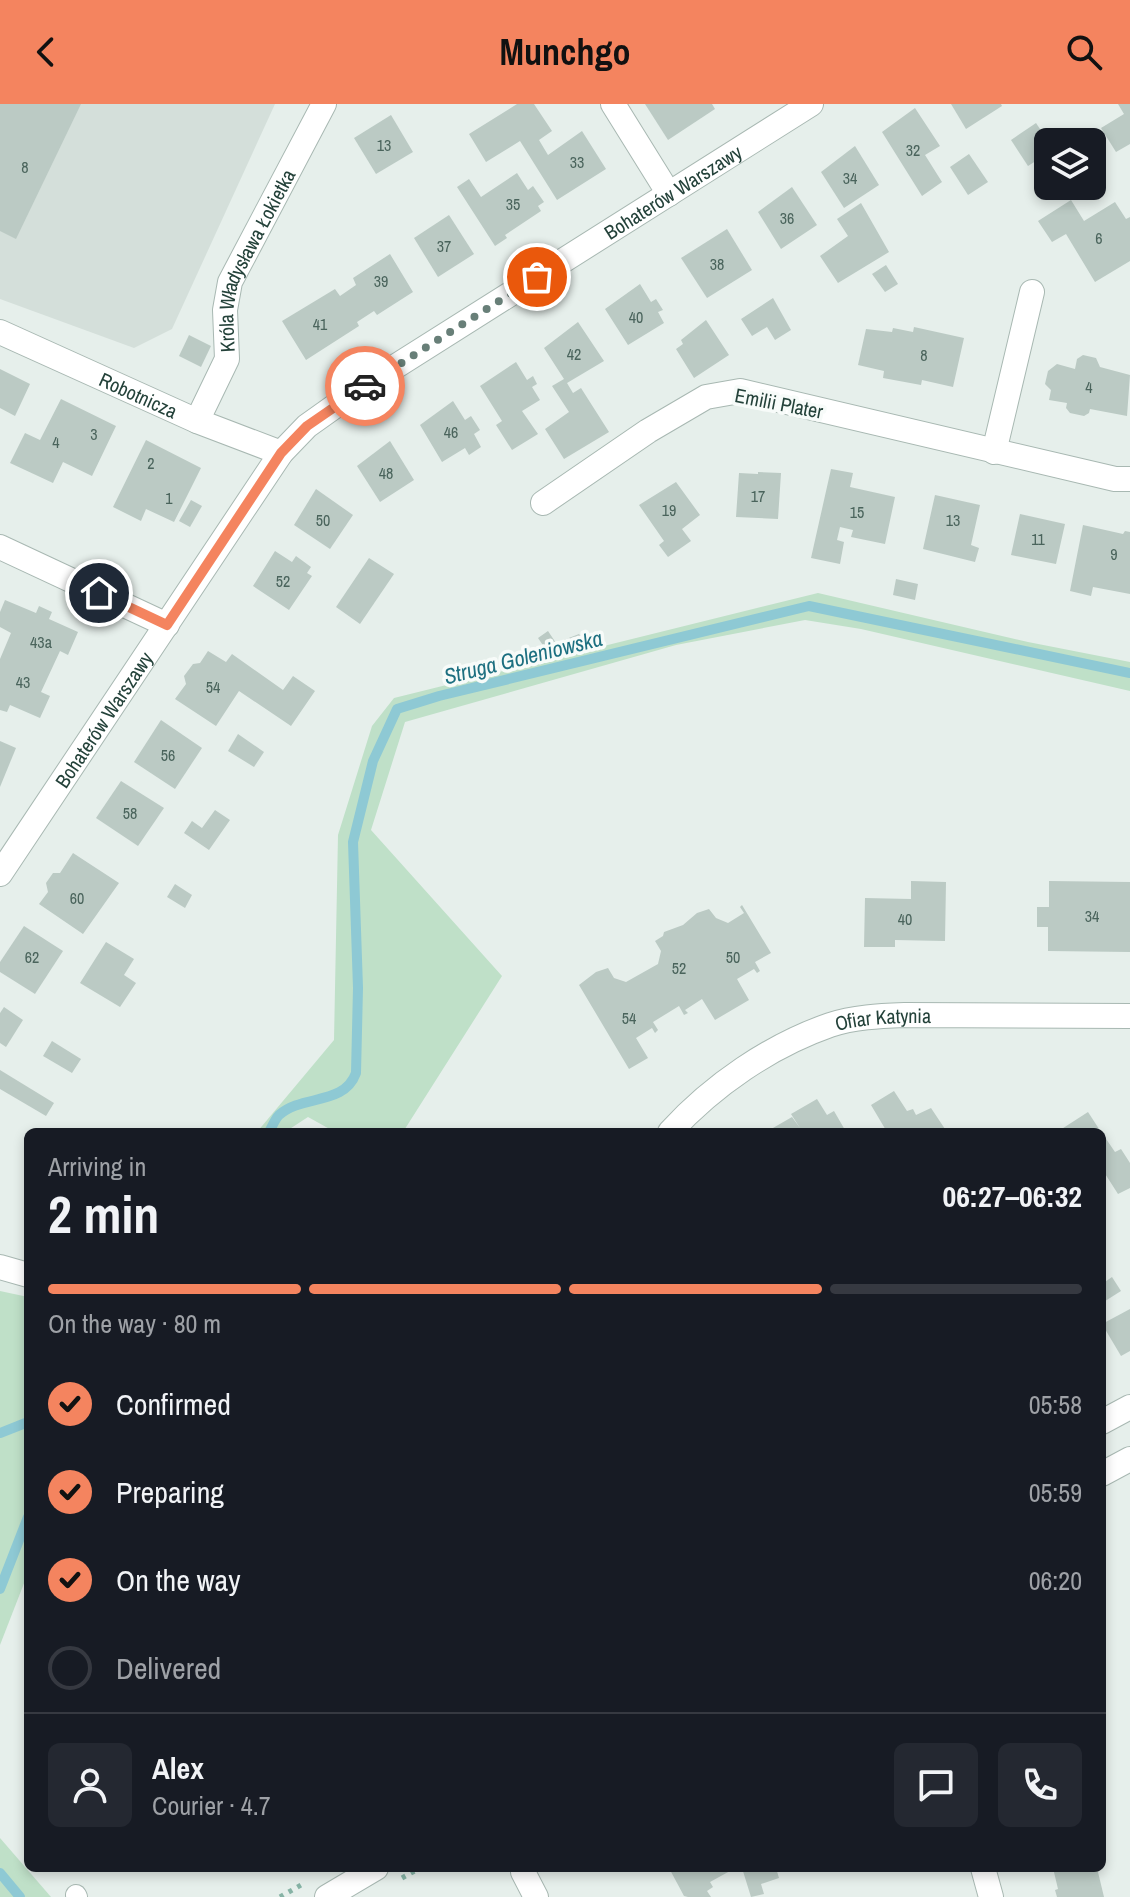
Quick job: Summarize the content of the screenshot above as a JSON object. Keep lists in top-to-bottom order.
{
  "streets": {
    "street": [
      "Bohaterów Warszawy",
      "Króla Władysława Łokietka",
      "Robotnicza",
      "Emilii Plater",
      "Ofiar Katynia"
    ]
  },
  "crossings": [
    ["Bohaterów Warszawy", "Robotnicza"],
    ["Króla Władysława Łokietka", "Robotnicza"]
  ],
  "water": ["Struga Goleniowska"],
  "house_numbers": [
    "13",
    "32",
    "33",
    "8",
    "34",
    "35",
    "36",
    "6",
    "37",
    "38",
    "39",
    "40",
    "41",
    "42",
    "8",
    "4",
    "46",
    "3",
    "4",
    "2",
    "48",
    "17",
    "1",
    "19",
    "15",
    "50",
    "13",
    "11",
    "9",
    "52",
    "43a",
    "43",
    "54",
    "56",
    "58",
    "60",
    "34",
    "40",
    "62",
    "50",
    "52",
    "54"
  ],
  "page": {
    "header": "Munchgo",
    "heading": ["2 min", "Arriving in", "06:27–06:32"],
    "panel": ["Alex", "Courier · 4.7"],
    "bar": "On the way · 80 m",
    "list": [
      ["Confirmed", "05:58"],
      ["Preparing", "05:59"],
      ["On the way", "06:20"],
      "Delivered"
    ]
  }
}
